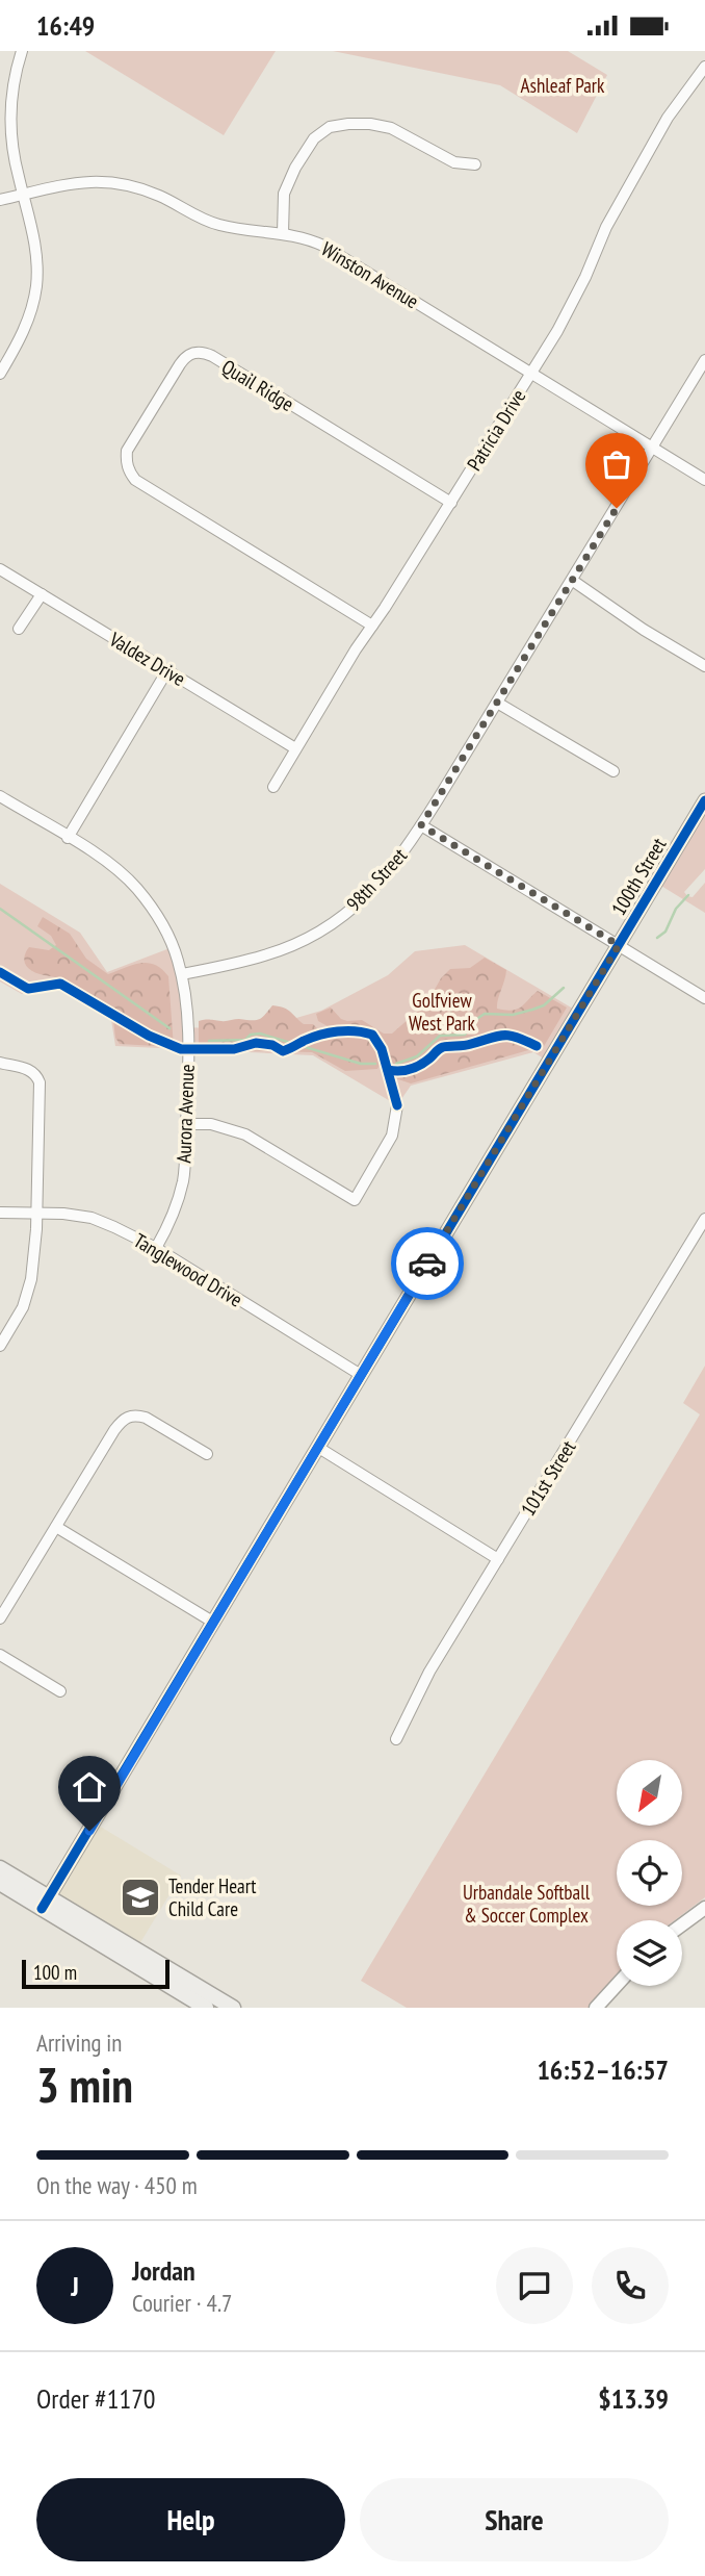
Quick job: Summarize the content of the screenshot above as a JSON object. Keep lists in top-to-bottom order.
{
  "streets": {
    "street": [
      "Winston Avenue",
      "Quail Ridge",
      "Patricia Drive",
      "Valdez Drive",
      "100th Street",
      "98th Street",
      "Aurora Avenue",
      "Tanglewood Drive",
      "101st Street"
    ]
  },
  "crossings": [
    ["Winston Avenue", "Patricia Drive"],
    ["Winston Avenue", "98th Street"],
    ["Quail Ridge", "Patricia Drive"],
    ["Patricia Drive", "Valdez Drive"],
    ["100th Street", "Tanglewood Drive"],
    ["98th Street", "Aurora Avenue"],
    ["Aurora Avenue", "Tanglewood Drive"]
  ],
  "parks": ["Ashleaf Park", "Golfview West Park", "Urbandale Softball & Soccer Complex"],
  "places": {
    "school or university": ["Tender Heart Child Care"]
  },
  "scale_bar": "100 m",
  "north": "bottom left",
  "page": {
    "status": "16:49",
    "scale": "100 m",
    "heading": ["3 min", "Arriving in", "16:52–16:57"],
    "panel": [
      "Jordan",
      "Courier · 4.7",
      "Order #1170",
      "$13.39"
    ],
    "bar": "On the way · 450 m",
    "round": "J",
    "buttons": ["Help", "Share"]
  }
}
